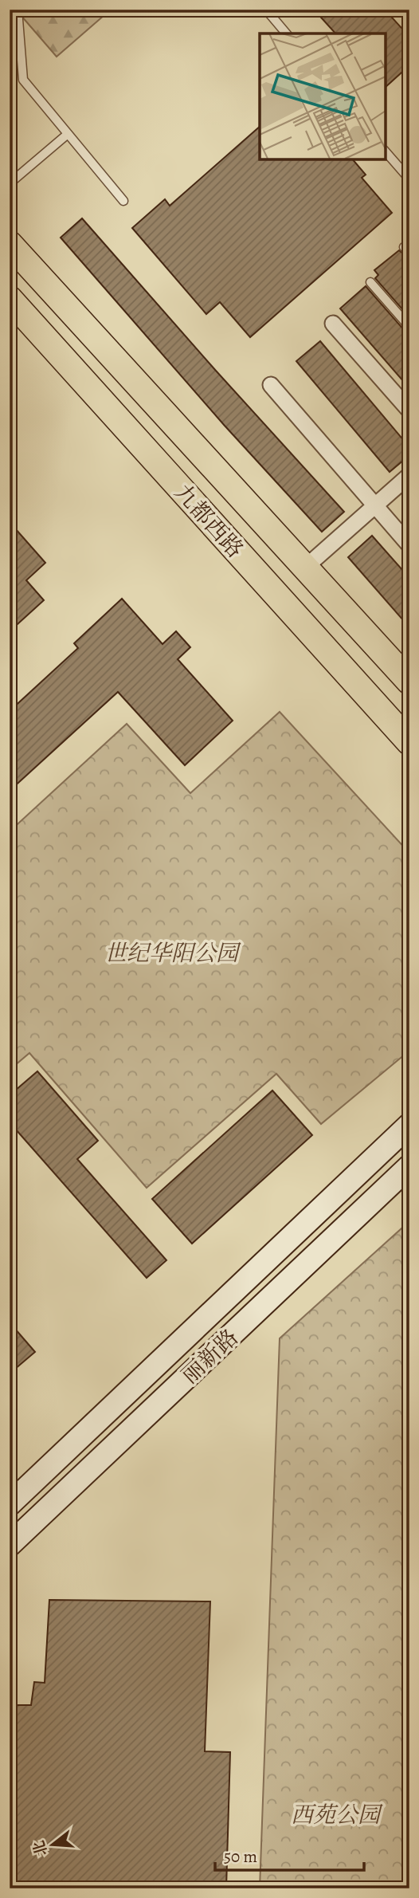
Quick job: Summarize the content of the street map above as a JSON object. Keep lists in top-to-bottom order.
{
  "streets": {
    "main road": ["九都西路", "丽新路"]
  },
  "parks": ["世纪华阳公园", "西苑公园"],
  "scale_bar": "50 m",
  "north": "left"
}
